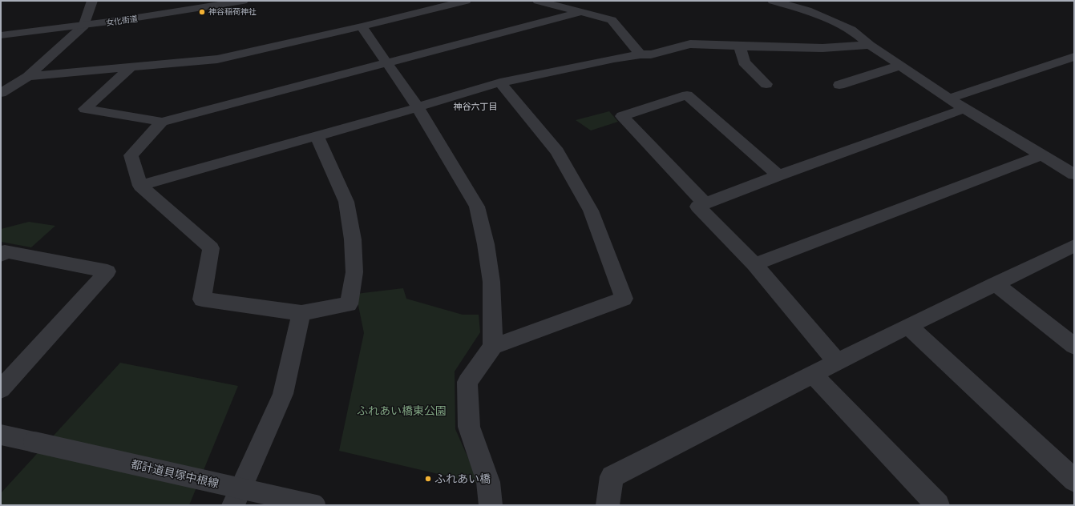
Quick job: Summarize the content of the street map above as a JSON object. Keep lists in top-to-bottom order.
{
  "streets": {
    "street": ["女化街道", "都計道貝塚中根線"]
  },
  "districts": ["神谷六丁目"],
  "parks": ["ふれあい橋東公園"],
  "places": ["神谷稲荷神社", "ふれあい橋"]
}
